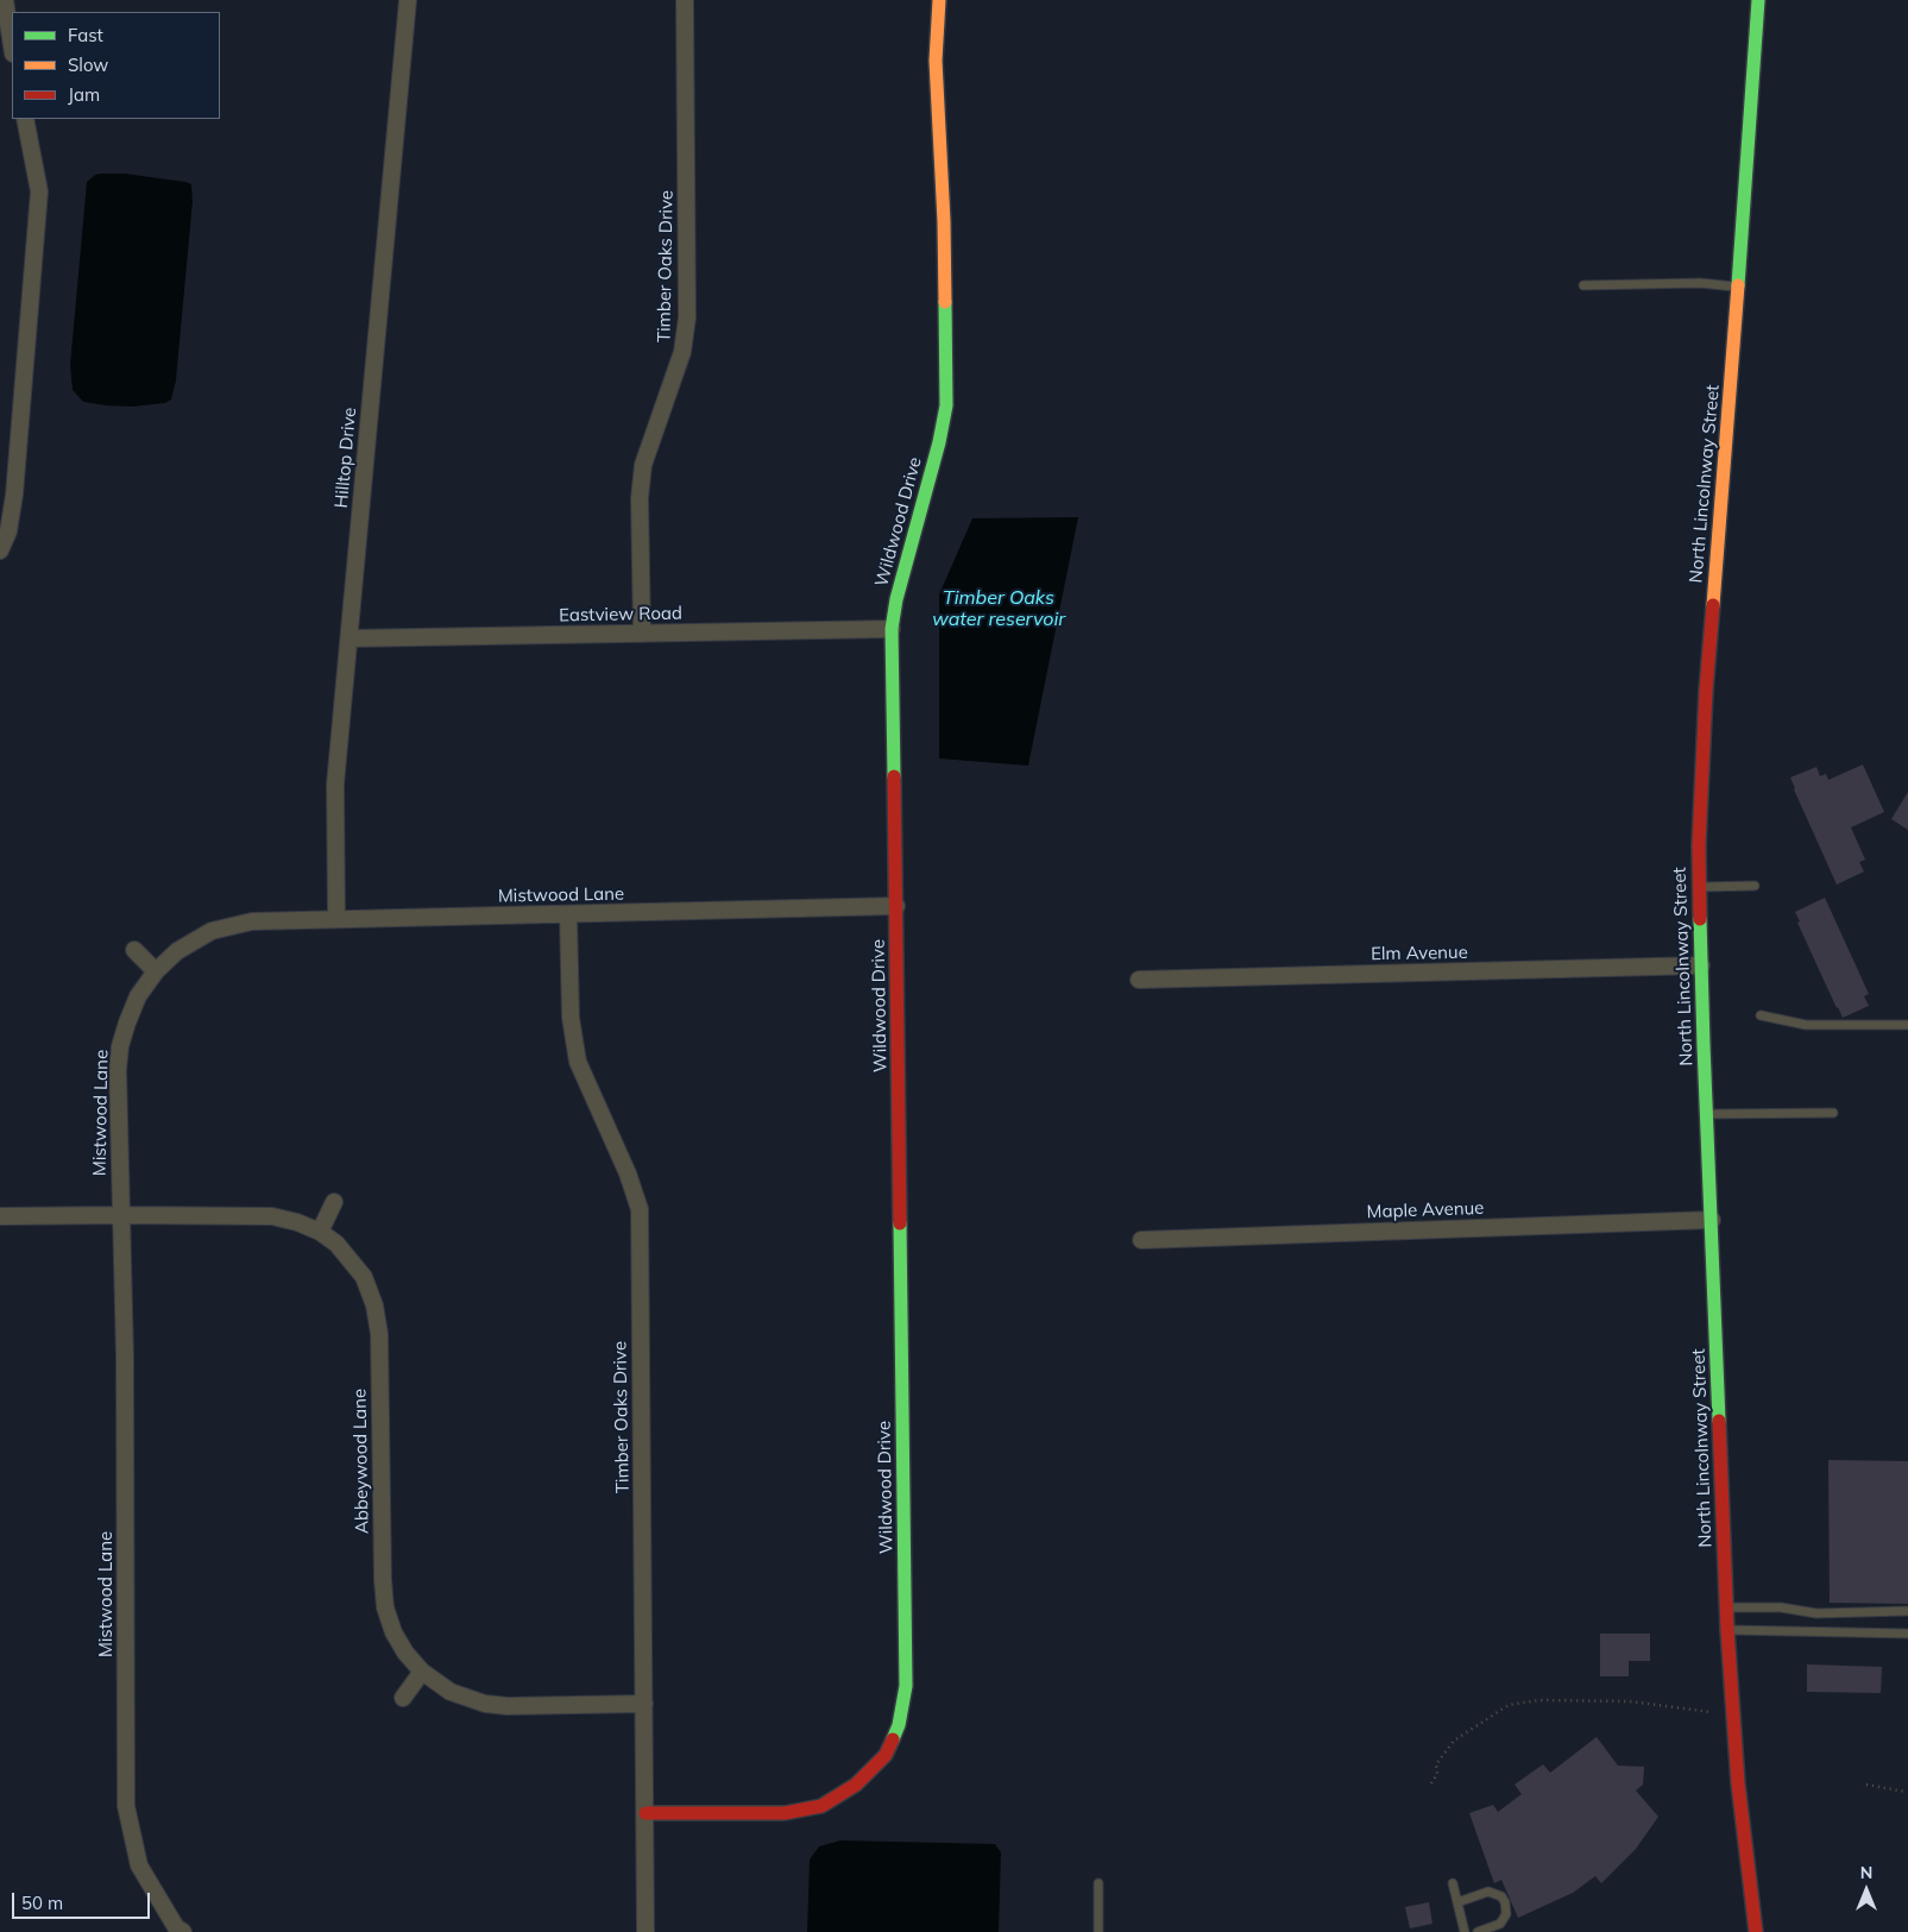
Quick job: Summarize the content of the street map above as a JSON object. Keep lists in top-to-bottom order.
{
  "streets": {
    "street": [
      "Timber Oaks Drive",
      "Hilltop Drive",
      "North Lincolnway Street",
      "Wildwood Drive",
      "Eastview Road",
      "Mistwood Lane",
      "Elm Avenue",
      "Maple Avenue",
      "Abbeywood Lane"
    ]
  },
  "crossings": [
    ["Timber Oaks Drive", "Wildwood Drive"],
    ["Timber Oaks Drive", "Eastview Road"],
    ["Timber Oaks Drive", "Mistwood Lane"],
    ["Timber Oaks Drive", "Abbeywood Lane"],
    ["Hilltop Drive", "Eastview Road"],
    ["Hilltop Drive", "Mistwood Lane"],
    ["North Lincolnway Street", "Elm Avenue"],
    ["North Lincolnway Street", "Maple Avenue"],
    ["Wildwood Drive", "Eastview Road"],
    ["Wildwood Drive", "Mistwood Lane"],
    ["Mistwood Lane", "Abbeywood Lane"]
  ],
  "water": ["Timber Oaks water reservoir"],
  "legend": ["Fast", "Slow", "Jam"],
  "scale_bar": "50 m",
  "north": "top"
}
